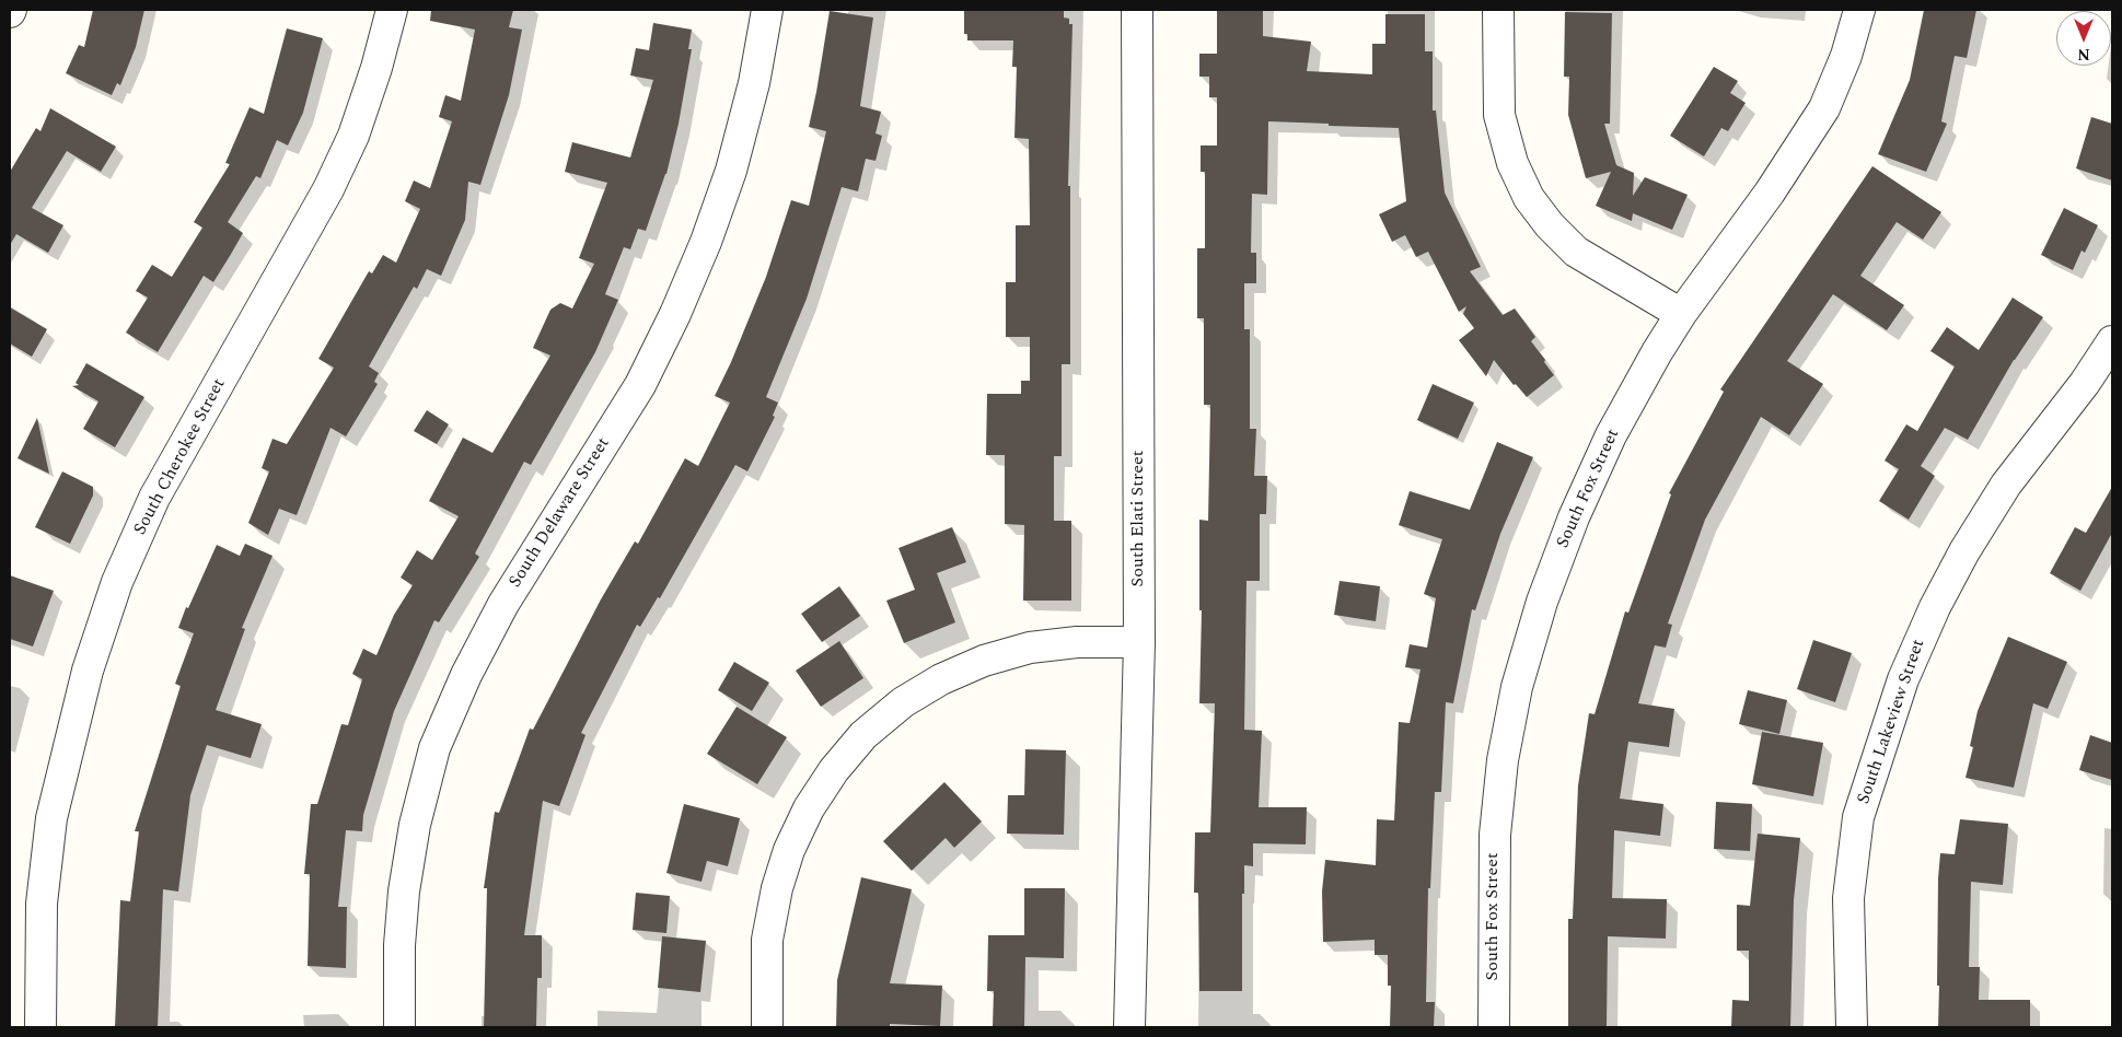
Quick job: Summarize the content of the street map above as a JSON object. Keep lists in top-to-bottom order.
{
  "streets": {
    "street": [
      "South Cherokee Street",
      "South Fox Street",
      "South Delaware Street",
      "South Elati Street",
      "South Lakeview Street"
    ]
  },
  "north": "bottom"
}
